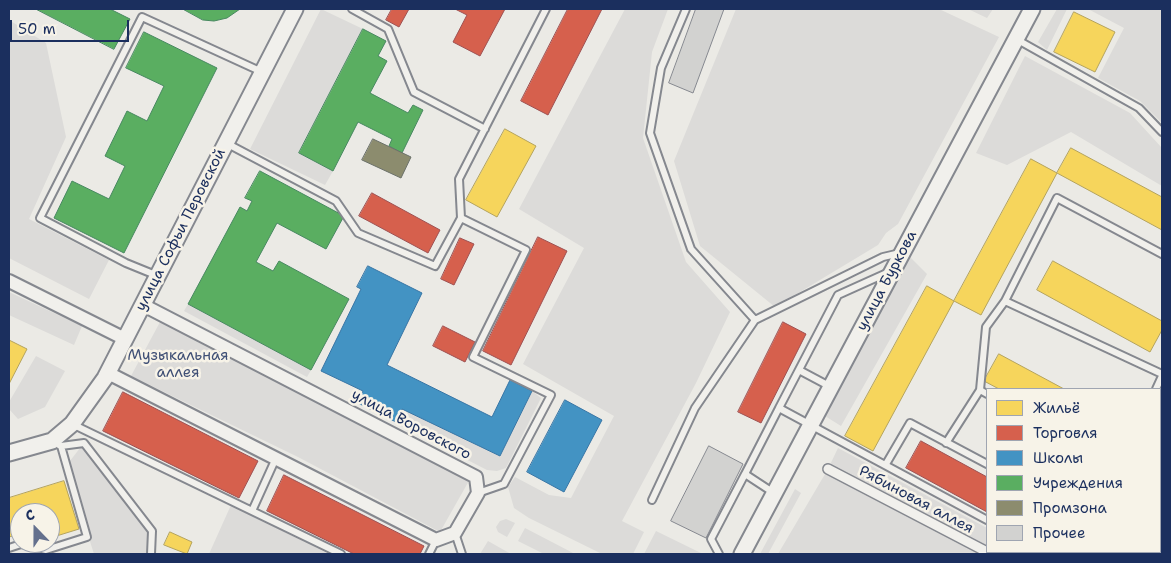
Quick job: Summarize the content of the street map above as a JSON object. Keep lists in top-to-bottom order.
{
  "streets": {
    "street": [
      "улица Софьи Перовской",
      "улица Буркова",
      "улица Воровского",
      "Рябиновая аллея"
    ]
  },
  "crossings": [
    ["улица Софьи Перовской", "улица Воровского"]
  ],
  "parks": ["Музыкальная аллея"],
  "legend": [
    "Жильё",
    "Торговля",
    "Школы",
    "Учреждения",
    "Промзона",
    "Прочее"
  ],
  "scale_bar": "50 m",
  "north": "top"
}
